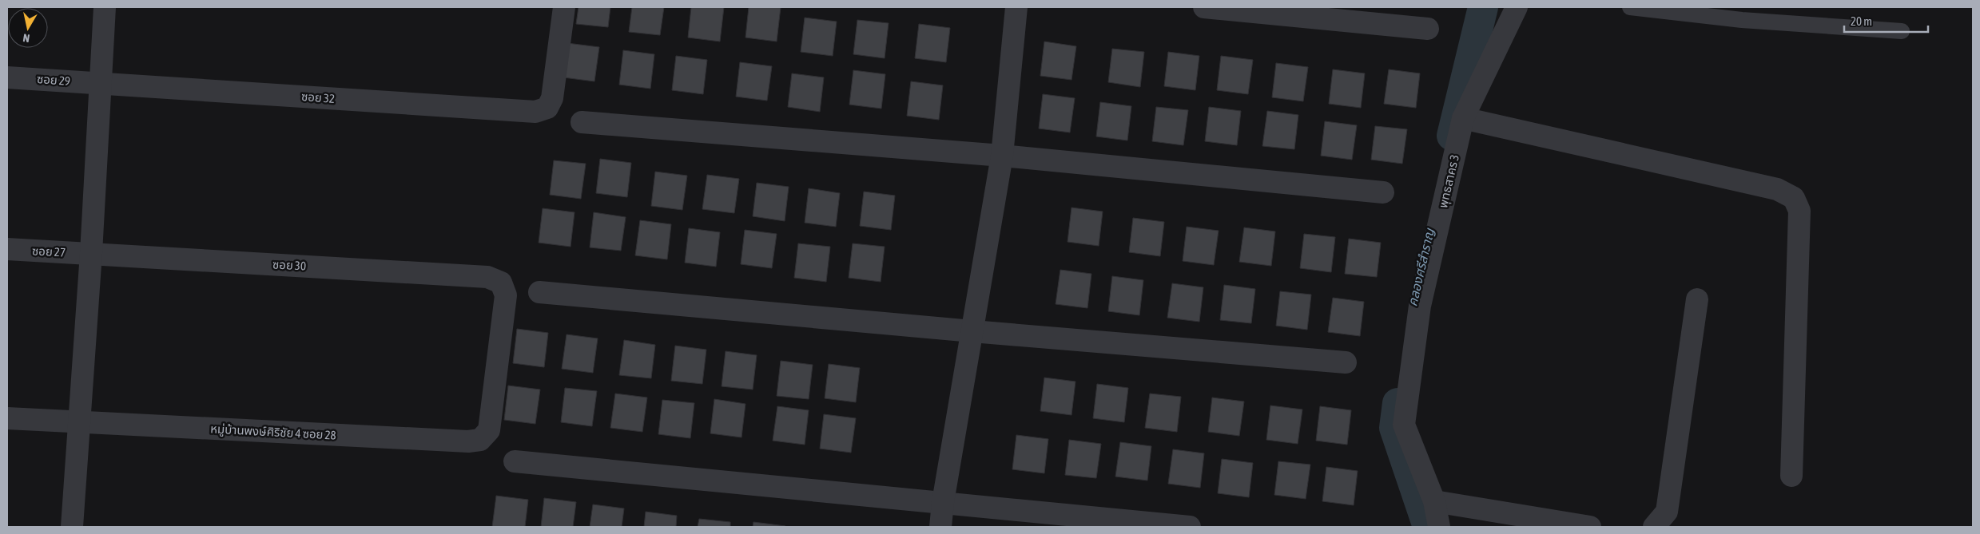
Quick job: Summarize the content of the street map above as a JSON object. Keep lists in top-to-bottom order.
{
  "streets": {
    "street": [
      "ซอย 29",
      "ซอย 32",
      "พุทธสาคร 3",
      "ซอย 27",
      "ซอย 30",
      "หมู่บ้านพงษ์ศิริชัย 4 ซอย 28"
    ]
  },
  "crossings": [
    ["ซอย 29", "ซอย 32"],
    ["ซอย 27", "ซอย 30"],
    ["ซอย 30", "หมู่บ้านพงษ์ศิริชัย 4 ซอย 28"]
  ],
  "water": ["คลองศรีสำราญ"],
  "scale_bar": "20 m",
  "north": "bottom"
}
